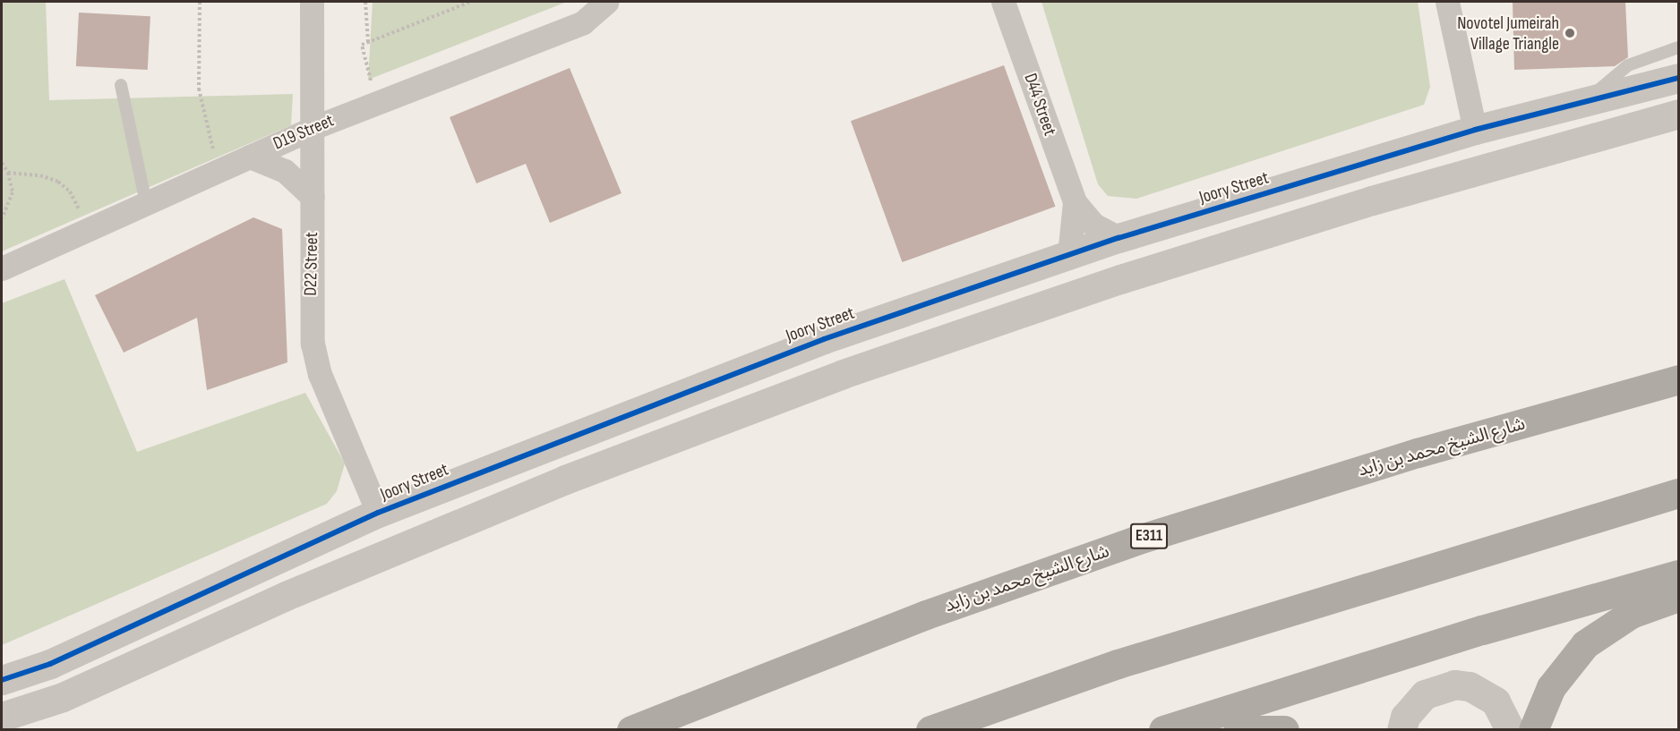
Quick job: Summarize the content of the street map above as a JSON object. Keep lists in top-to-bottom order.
{
  "streets": {
    "highway": ["شارع الشيخ محمد بن زايد", "E311"],
    "street": [
      "D44 Street",
      "D19 Street",
      "Joory Street",
      "D22 Street"
    ]
  },
  "crossings": [
    ["D44 Street", "Joory Street"],
    ["D19 Street", "D22 Street"],
    ["Joory Street", "D22 Street"]
  ],
  "places": ["Novotel Jumeirah Village Triangle"]
}
